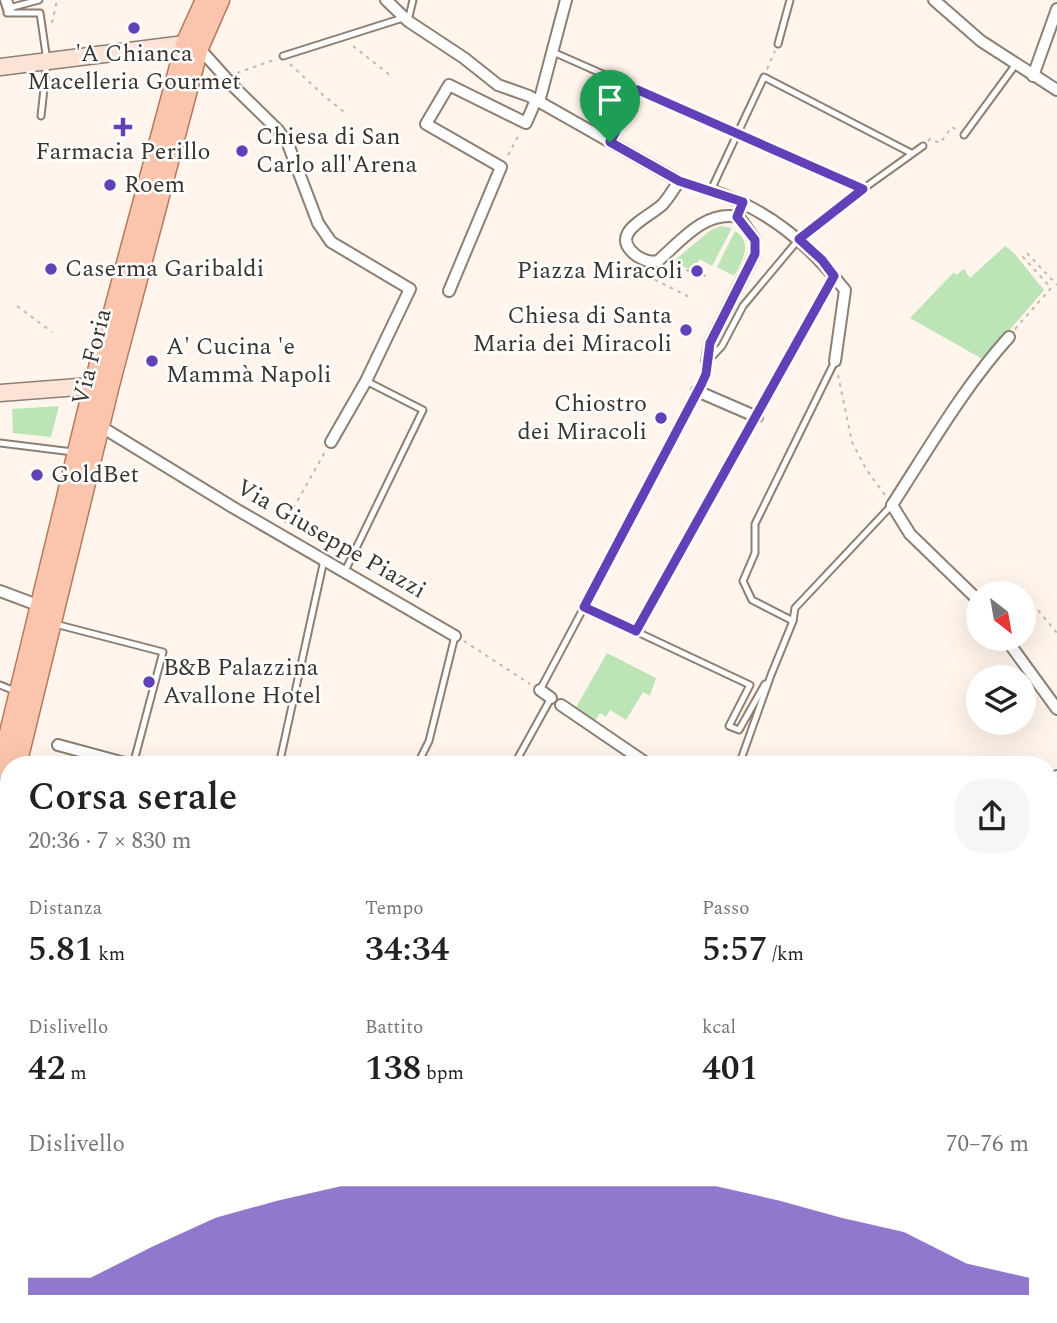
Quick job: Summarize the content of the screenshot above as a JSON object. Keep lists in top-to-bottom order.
{
  "streets": {
    "main road": ["Via Foria"],
    "street": ["Via Giuseppe Piazzi"]
  },
  "crossings": [
    ["Via Foria", "Via Giuseppe Piazzi"]
  ],
  "places": {
    "other": [
      "'A Chianca Macelleria Gourmet",
      "Chiesa di San Carlo all'Arena",
      "Roem",
      "Caserma Garibaldi",
      "Piazza Miracoli",
      "Chiesa di Santa Maria dei Miracoli",
      "A' Cucina 'e Mammà Napoli",
      "Chiostro dei Miracoli",
      "GoldBet",
      "B&B Palazzina Avallone Hotel"
    ],
    "health": ["Farmacia Perillo"]
  },
  "north": "bottom right",
  "page": {
    "heading": ["Corsa serale", "20:36 · 7 × 830 m"],
    "stats": [
      ["Distanza", "5.81 km"],
      ["Tempo", "34:34"],
      ["Passo", "5:57 /km"],
      ["Dislivello", "42 m"],
      ["Battito", "138 bpm"],
      ["kcal", "401"]
    ],
    "chart": ["Dislivello", "70–76 m"]
  }
}
